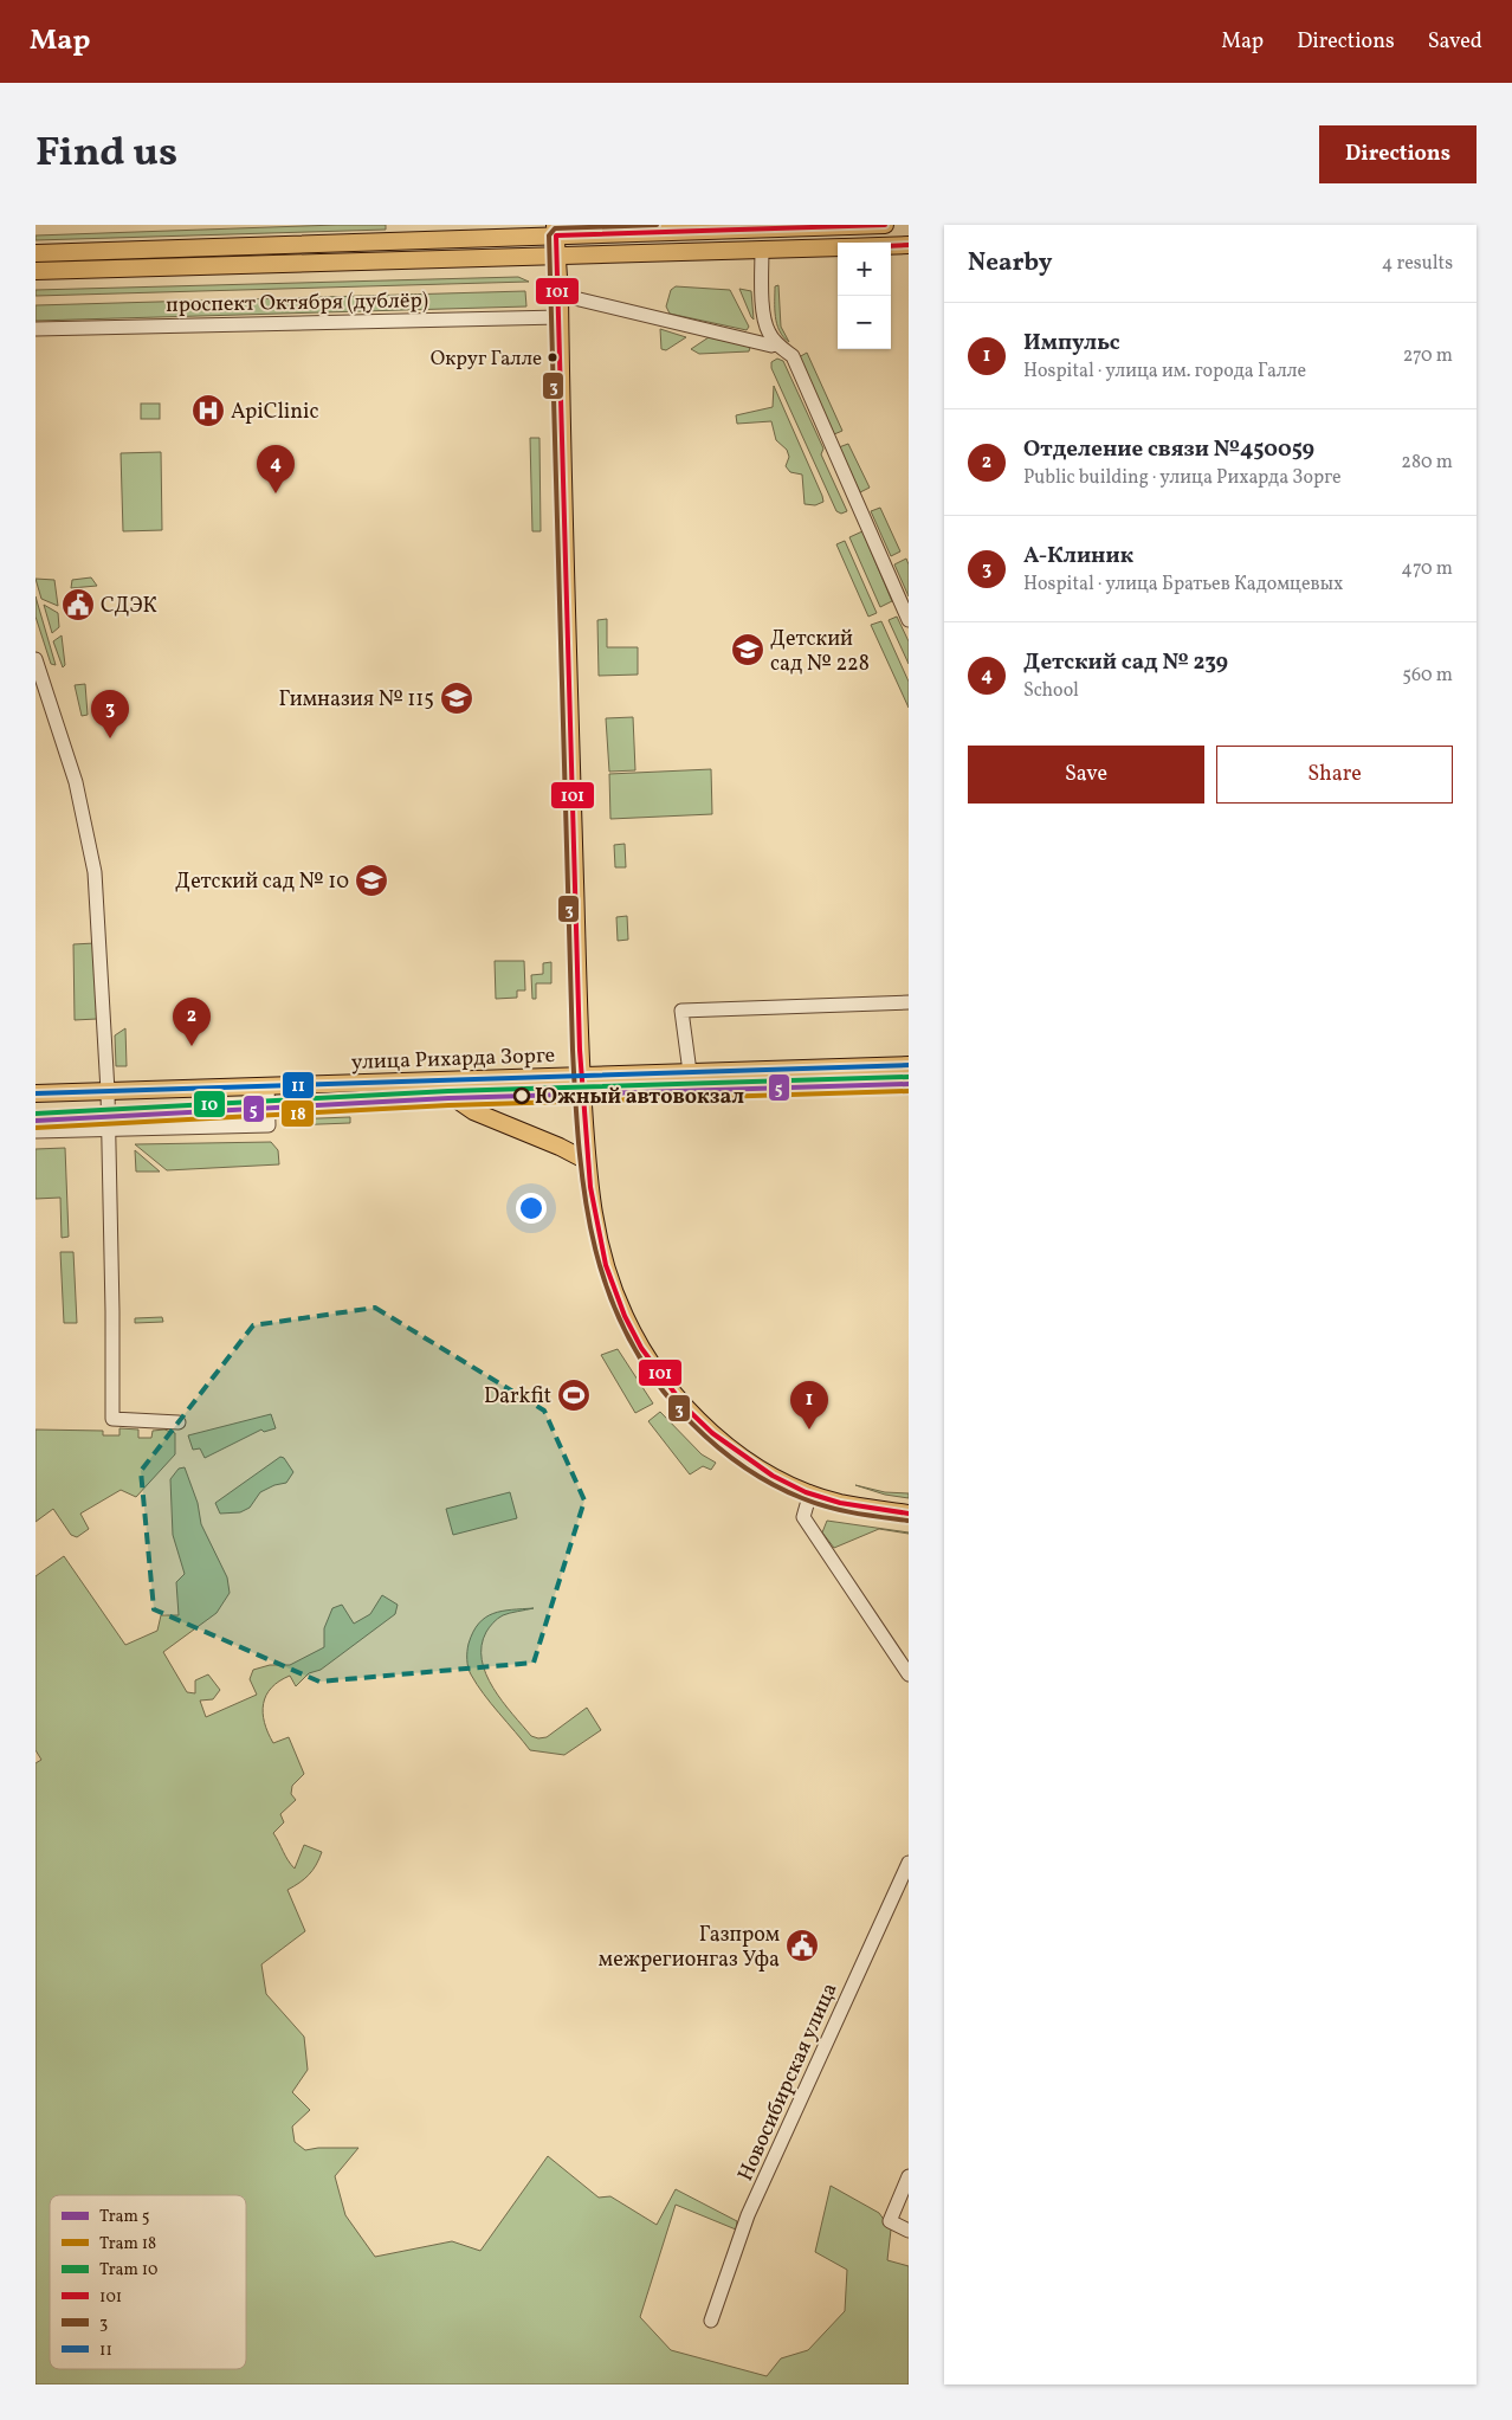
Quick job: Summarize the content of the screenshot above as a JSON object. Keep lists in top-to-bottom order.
{
  "streets": {
    "main road": ["улица Рихарда Зорге"],
    "street": ["проспект Октября (дублёр)", "Новосибирская улица"]
  },
  "places": {
    "other": ["Округ Галле", "Южный автовокзал"],
    "hospital": ["ApiClinic"],
    "public building": ["СДЭК", "Газпром межрегионгаз Уфа"],
    "school or university": ["Детский сад № 228", "Гимназия № 115", "Детский сад № 10"],
    "sports": ["Darkfit"]
  },
  "lines": [
    "transit line 101",
    "transit line 3",
    "transit line 11",
    "tram line 10",
    "tram line 5",
    "tram line 18"
  ],
  "legend": [
    "Tram 5",
    "Tram 18",
    "Tram 10",
    "101",
    "3",
    "11"
  ],
  "page": {
    "header": "Map",
    "nav": ["Map", "Directions", "Saved"],
    "title": "Find us",
    "buttons": [
      "Directions",
      ["Save", "Share"]
    ],
    "heading": ["Nearby", "4 results"],
    "map_buttons": ["+", "−"],
    "list": [
      {
        "mark": "1",
        "name": "Импульс",
        "note": "Hospital · улица им. города Галле",
        "value": "270 m"
      },
      {
        "mark": "2",
        "name": "Отделение связи №450059",
        "note": "Public building · улица Рихарда Зорге",
        "value": "280 m"
      },
      {
        "mark": "3",
        "name": "А-Клиник",
        "note": "Hospital · улица Братьев Кадомцевых",
        "value": "470 m"
      },
      {
        "mark": "4",
        "name": "Детский сад № 239",
        "note": "School",
        "value": "560 m"
      }
    ],
    "pins": [
      "4",
      "3",
      "2",
      "1"
    ]
  }
}
